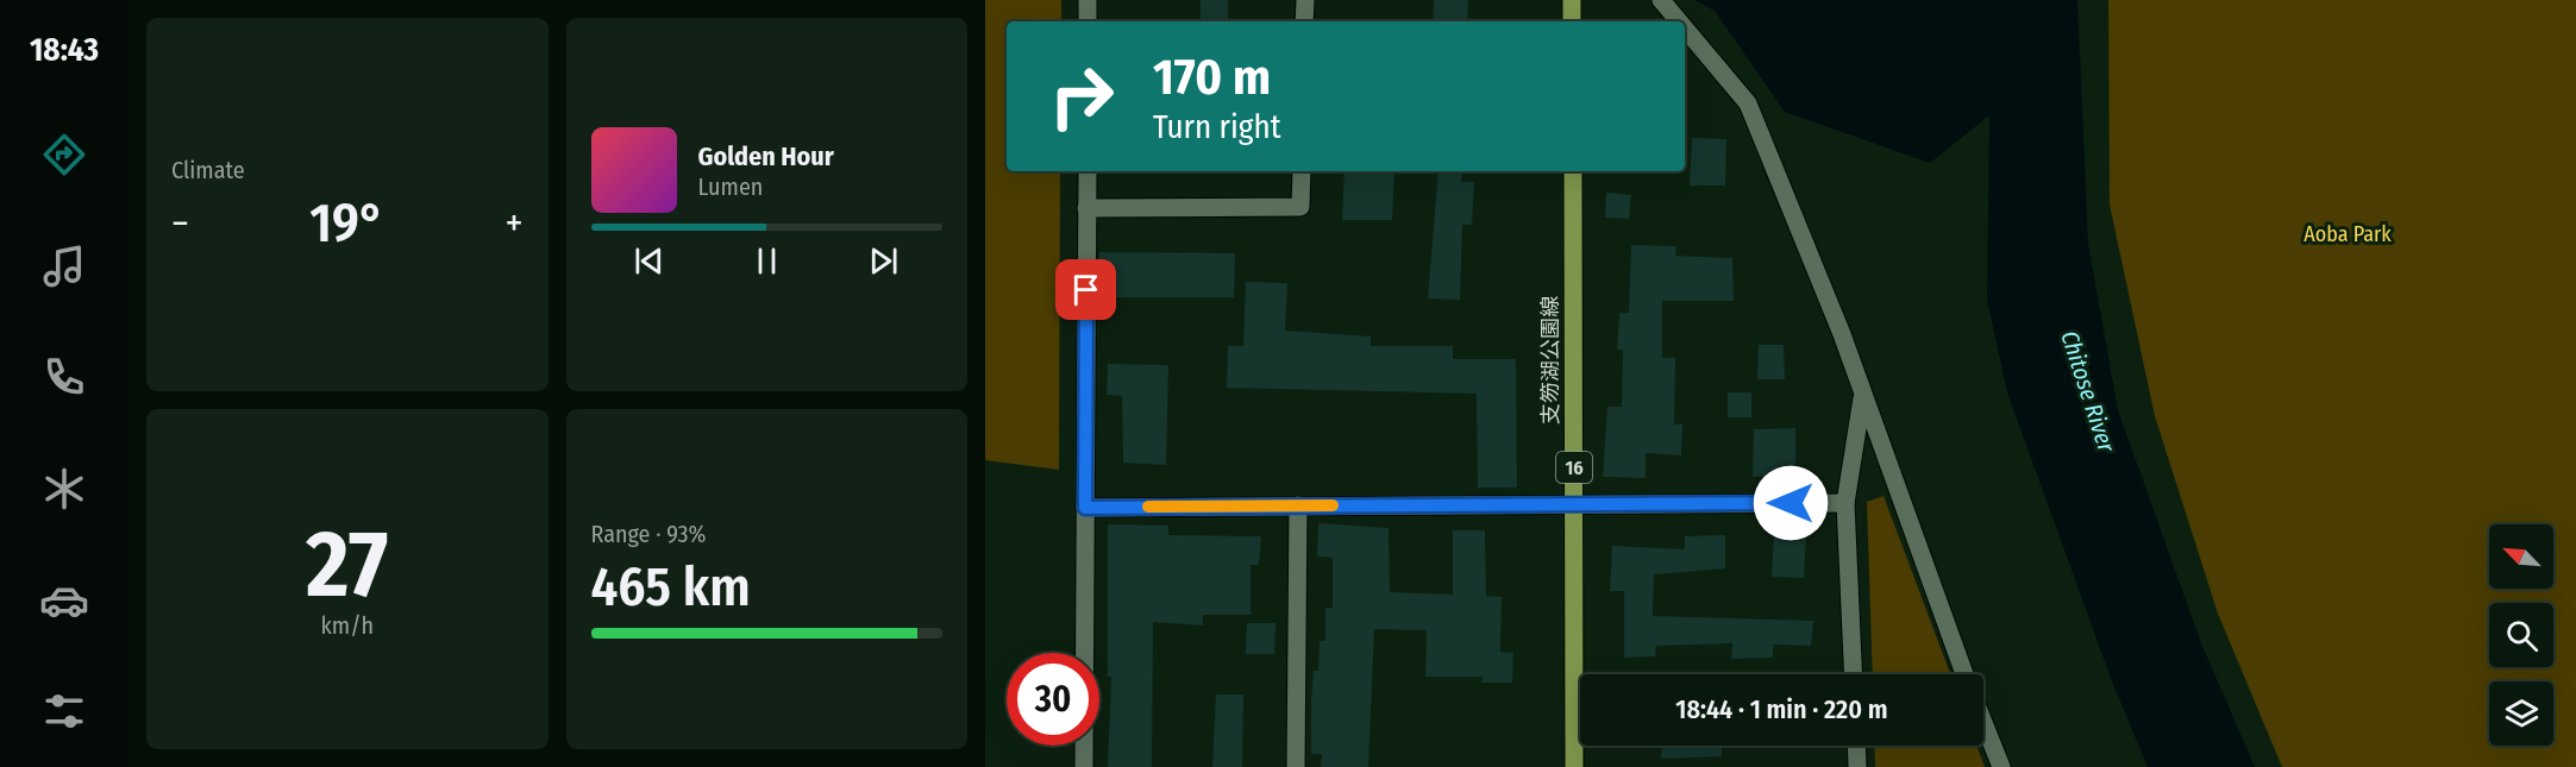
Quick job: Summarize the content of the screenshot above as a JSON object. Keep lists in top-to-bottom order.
{
  "streets": {
    "main road": ["支笏湖公園線", "16"]
  },
  "water": ["Chitose River"],
  "parks": ["Aoba Park"],
  "north": "top left",
  "page": {
    "tabs": "18:43",
    "tile": [
      "Climate",
      ["27", "km/h"],
      ["Range · 93%", "465 km"]
    ],
    "turn": ["170 m", "Turn right"],
    "song": ["Golden Hour", "Lumen"],
    "heat": ["−", "19°", "+"],
    "limit": "30",
    "trip": "18:44 · 1 min · 220 m"
  }
}
